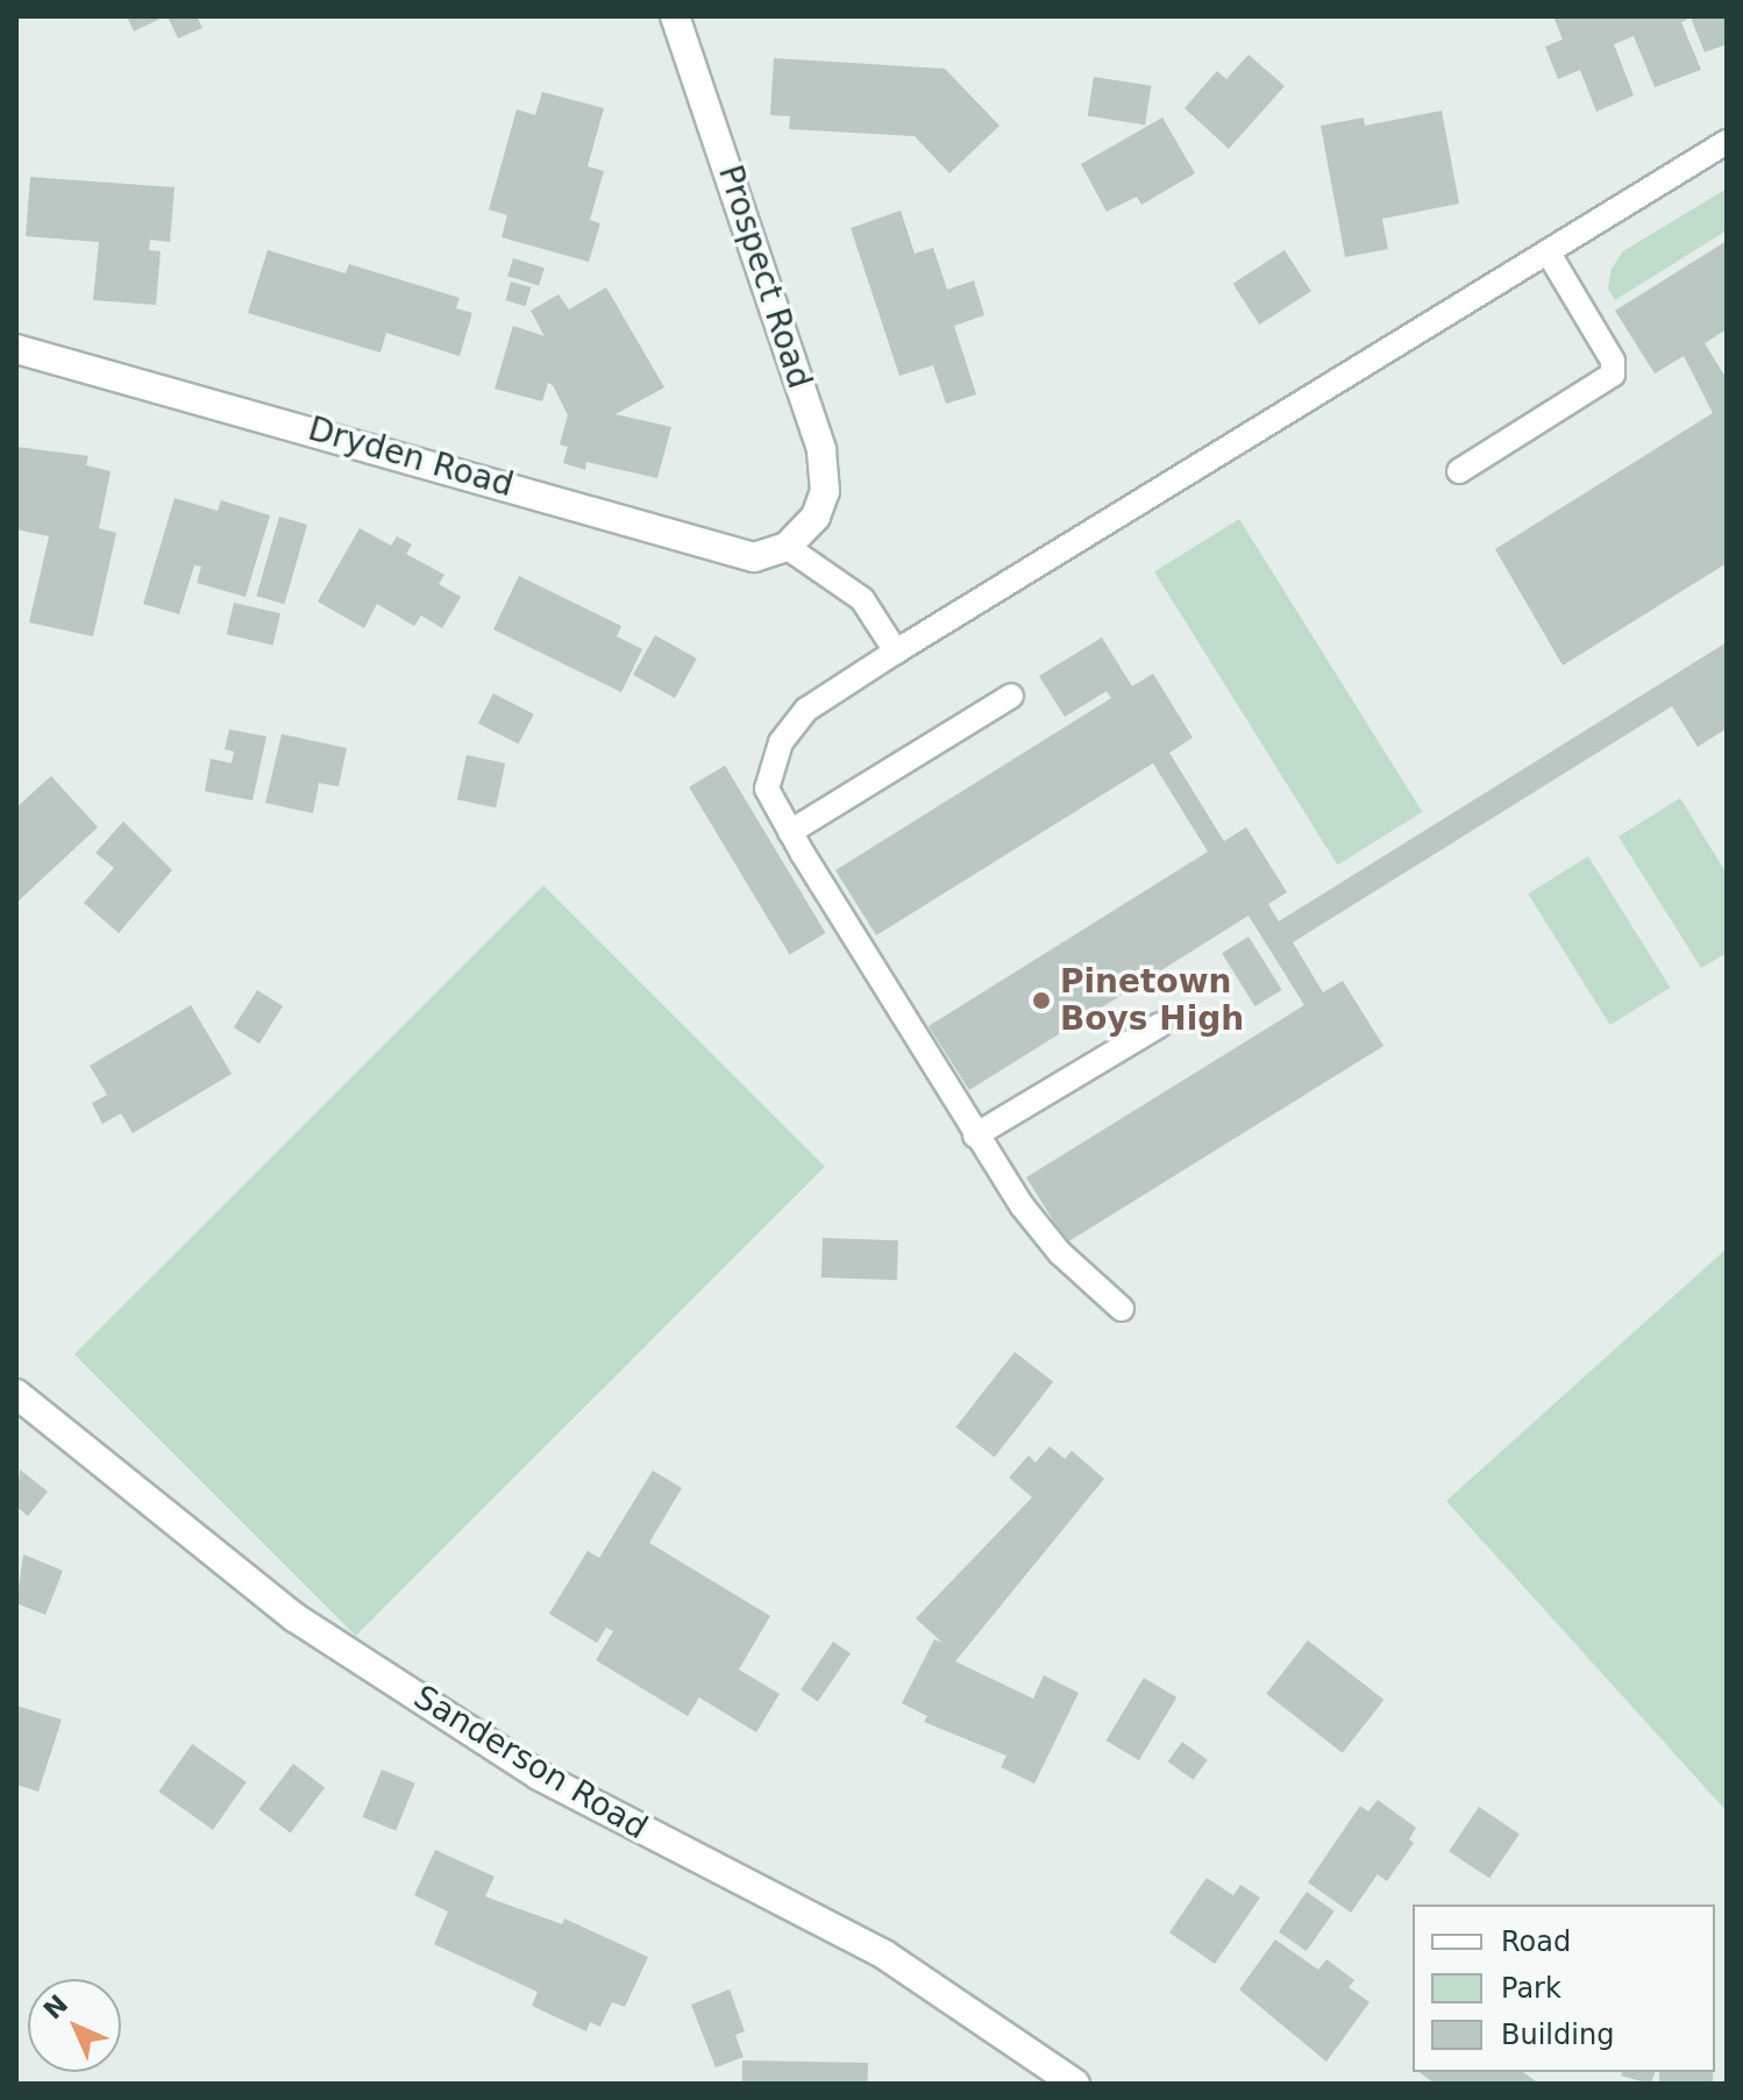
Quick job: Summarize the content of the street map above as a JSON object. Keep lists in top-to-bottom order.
{
  "streets": {
    "street": ["Prospect Road", "Dryden Road", "Sanderson Road"]
  },
  "crossings": [
    ["Prospect Road", "Dryden Road"]
  ],
  "places": ["Pinetown Boys High"],
  "legend": ["Road", "Park", "Building"],
  "north": "top left"
}
